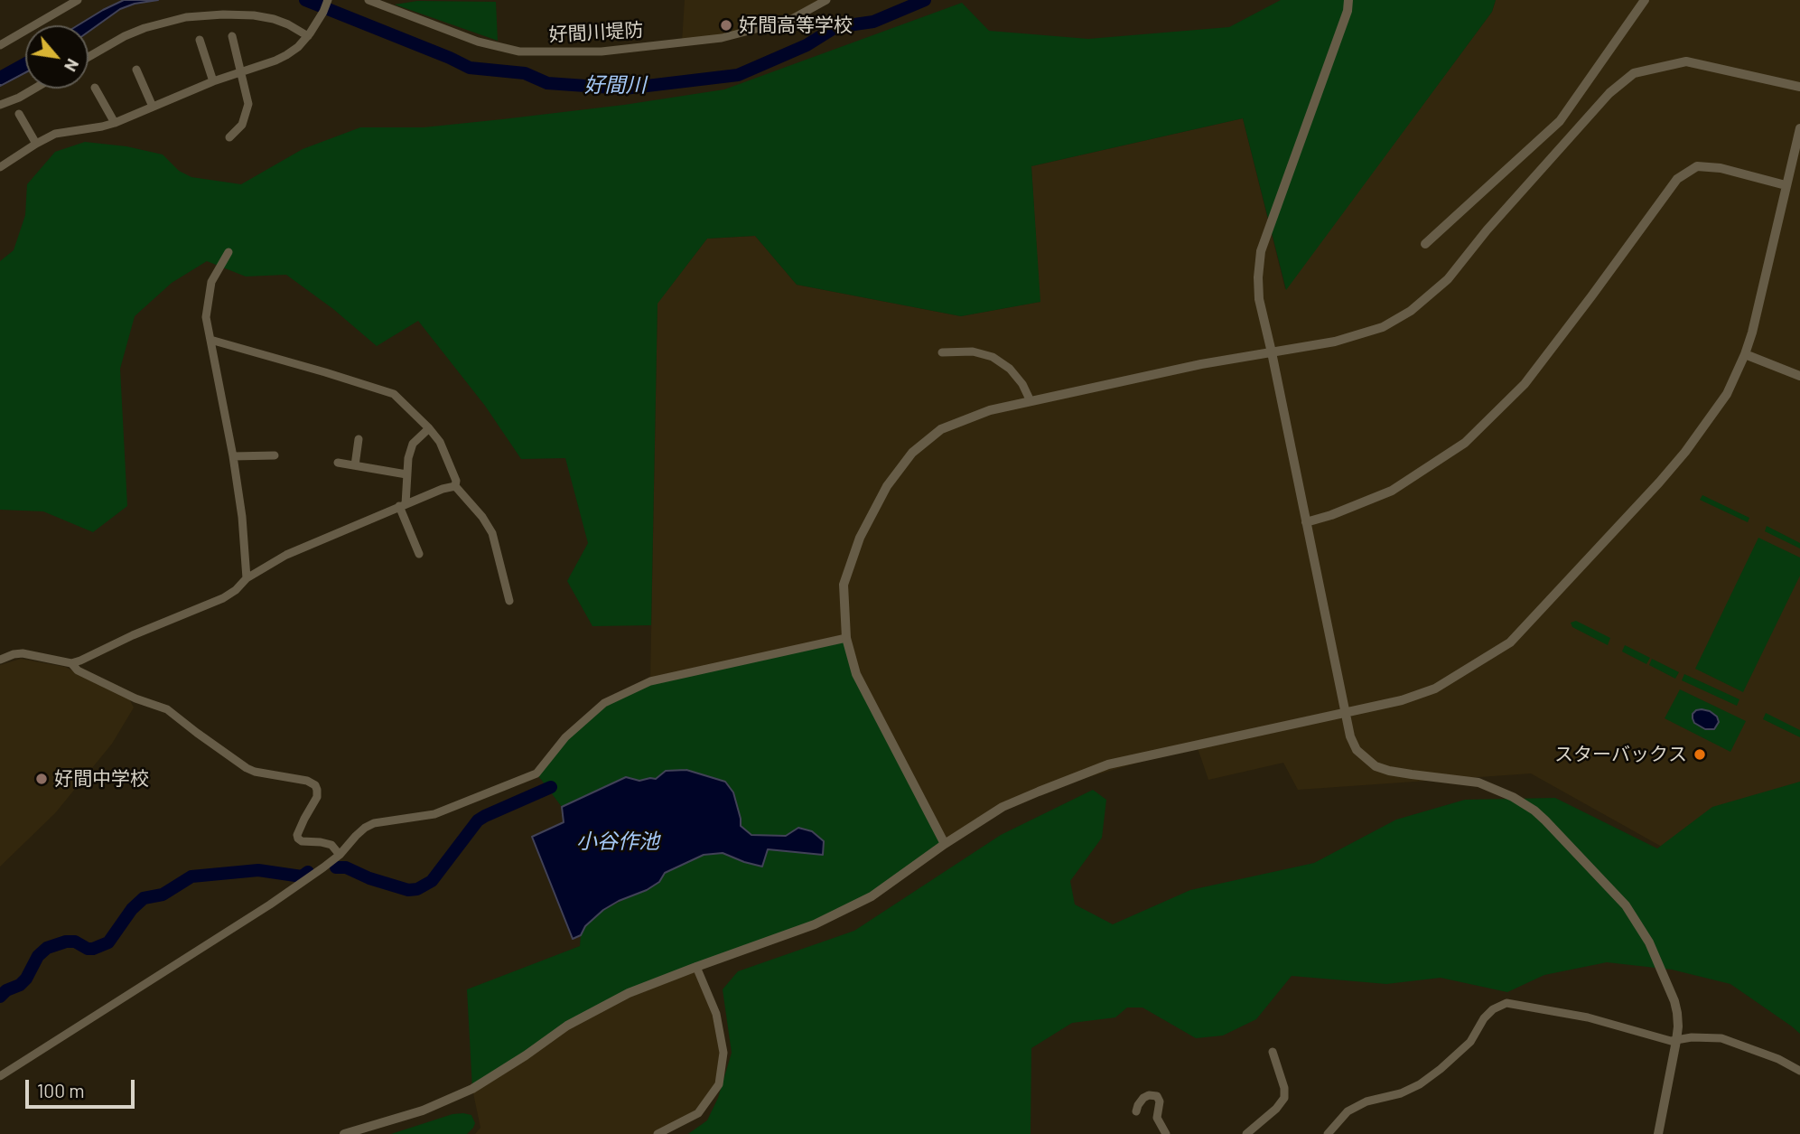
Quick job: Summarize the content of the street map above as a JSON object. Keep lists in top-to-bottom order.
{
  "streets": {
    "street": ["好間川堤防"]
  },
  "water": ["好間川", "小谷作池"],
  "places": ["好間高等学校", "スターバックス", "好間中学校"],
  "scale_bar": "100 m",
  "north": "bottom right"
}
